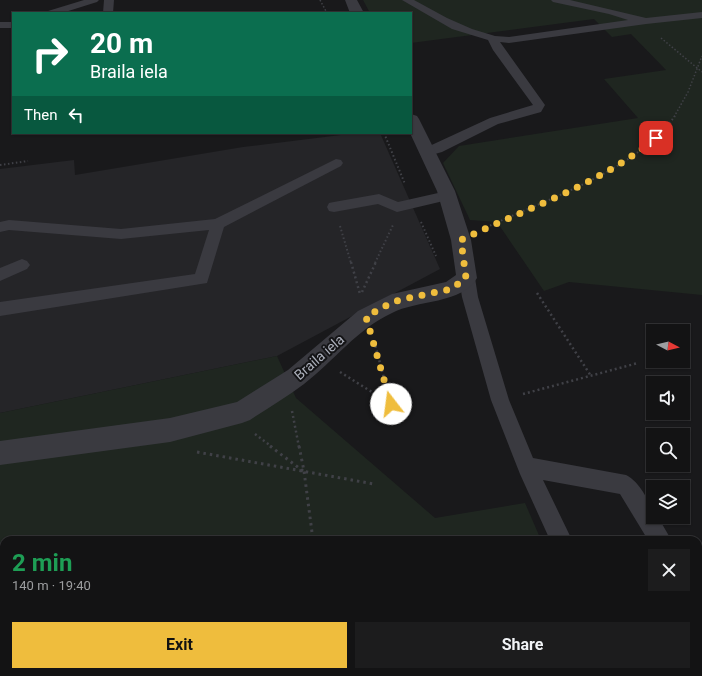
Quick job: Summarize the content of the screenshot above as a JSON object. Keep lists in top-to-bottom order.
{
  "streets": {
    "street": ["Braila iela"]
  },
  "north": "right",
  "page": {
    "turn": ["20 m", "Braila iela"],
    "then": "Then",
    "heading": ["2 min", "140 m · 19:40"],
    "buttons": ["Exit", "Share"]
  }
}
